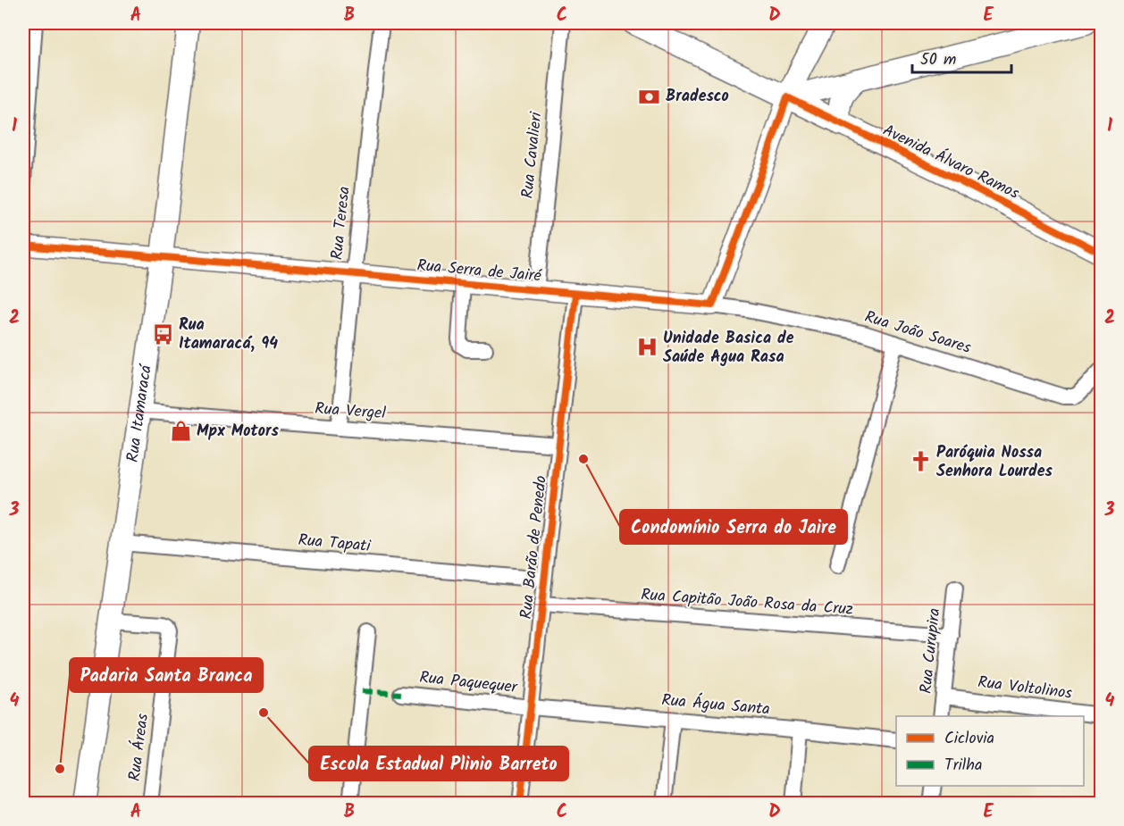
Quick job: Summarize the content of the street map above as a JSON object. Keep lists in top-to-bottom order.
{
  "streets": {
    "main road": ["Avenida Álvaro Ramos", "Rua Itamaracá"],
    "street": [
      "Rua Cavalieri",
      "Rua Teresa",
      "Rua Serra de Jairé",
      "Rua João Soares",
      "Rua Vergel",
      "Rua Tapati",
      "Rua Barão de Penedo",
      "Rua Capitão João Rosa da Cruz",
      "Rua Curupira",
      "Rua Paquequer",
      "Rua Voltolinos",
      "Rua Água Santa",
      "Rua Áreas"
    ]
  },
  "crossings": [
    ["Rua Cavalieri", "Rua Serra de Jairé"],
    ["Rua Teresa", "Rua Serra de Jairé"],
    ["Rua Teresa", "Rua Vergel"],
    ["Rua Serra de Jairé", "Rua João Soares"],
    ["Rua Serra de Jairé", "Rua Itamaracá"],
    ["Rua Serra de Jairé", "Rua Barão de Penedo"],
    ["Rua Vergel", "Rua Itamaracá"],
    ["Rua Vergel", "Rua Barão de Penedo"],
    ["Rua Itamaracá", "Rua Tapati"],
    ["Rua Itamaracá", "Rua Áreas"],
    ["Rua Tapati", "Rua Barão de Penedo"],
    ["Rua Barão de Penedo", "Rua Capitão João Rosa da Cruz"],
    ["Rua Barão de Penedo", "Rua Paquequer"],
    ["Rua Barão de Penedo", "Rua Água Santa"],
    ["Rua Capitão João Rosa da Cruz", "Rua Curupira"],
    ["Rua Curupira", "Rua Voltolinos"],
    ["Rua Paquequer", "Rua Água Santa"]
  ],
  "places": {
    "bank": ["Bradesco"],
    "bus stop": ["Rua Itamaracá, 94"],
    "hospital": ["Unidade Basica de Saúde Agua Rasa"],
    "shop": ["Mpx Motors"],
    "other": ["Condomínio Serra do Jaire", "Escola Estadual Plinio Barreto", "Padaria Santa Branca"],
    "church": ["Paróquia Nossa Senhora Lourdes"]
  },
  "legend": ["Ciclovia", "Trilha"],
  "scale_bar": "50 m",
  "grid": {
    "columns": [
      "A",
      "B",
      "C",
      "D",
      "E"
    ],
    "rows": [
      "1",
      "2",
      "3",
      "4"
    ]
  }
}
